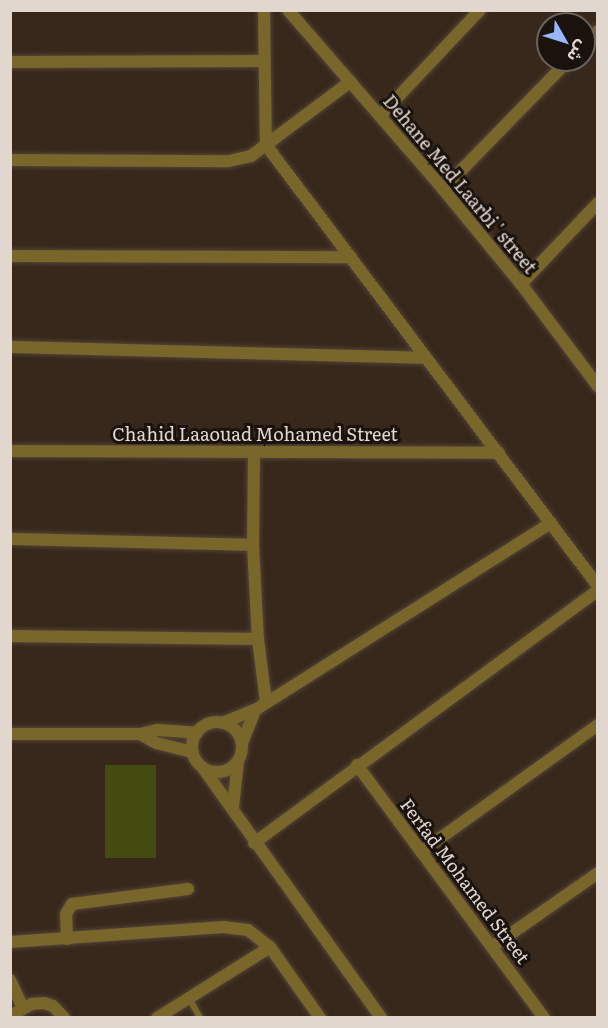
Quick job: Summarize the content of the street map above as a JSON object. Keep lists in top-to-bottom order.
{
  "streets": {
    "street": ["Dehane Med Laarbi ' street", "Chahid Laaouad Mohamed Street", "Ferfad Mohamed Street"]
  },
  "north": "bottom right"
}
